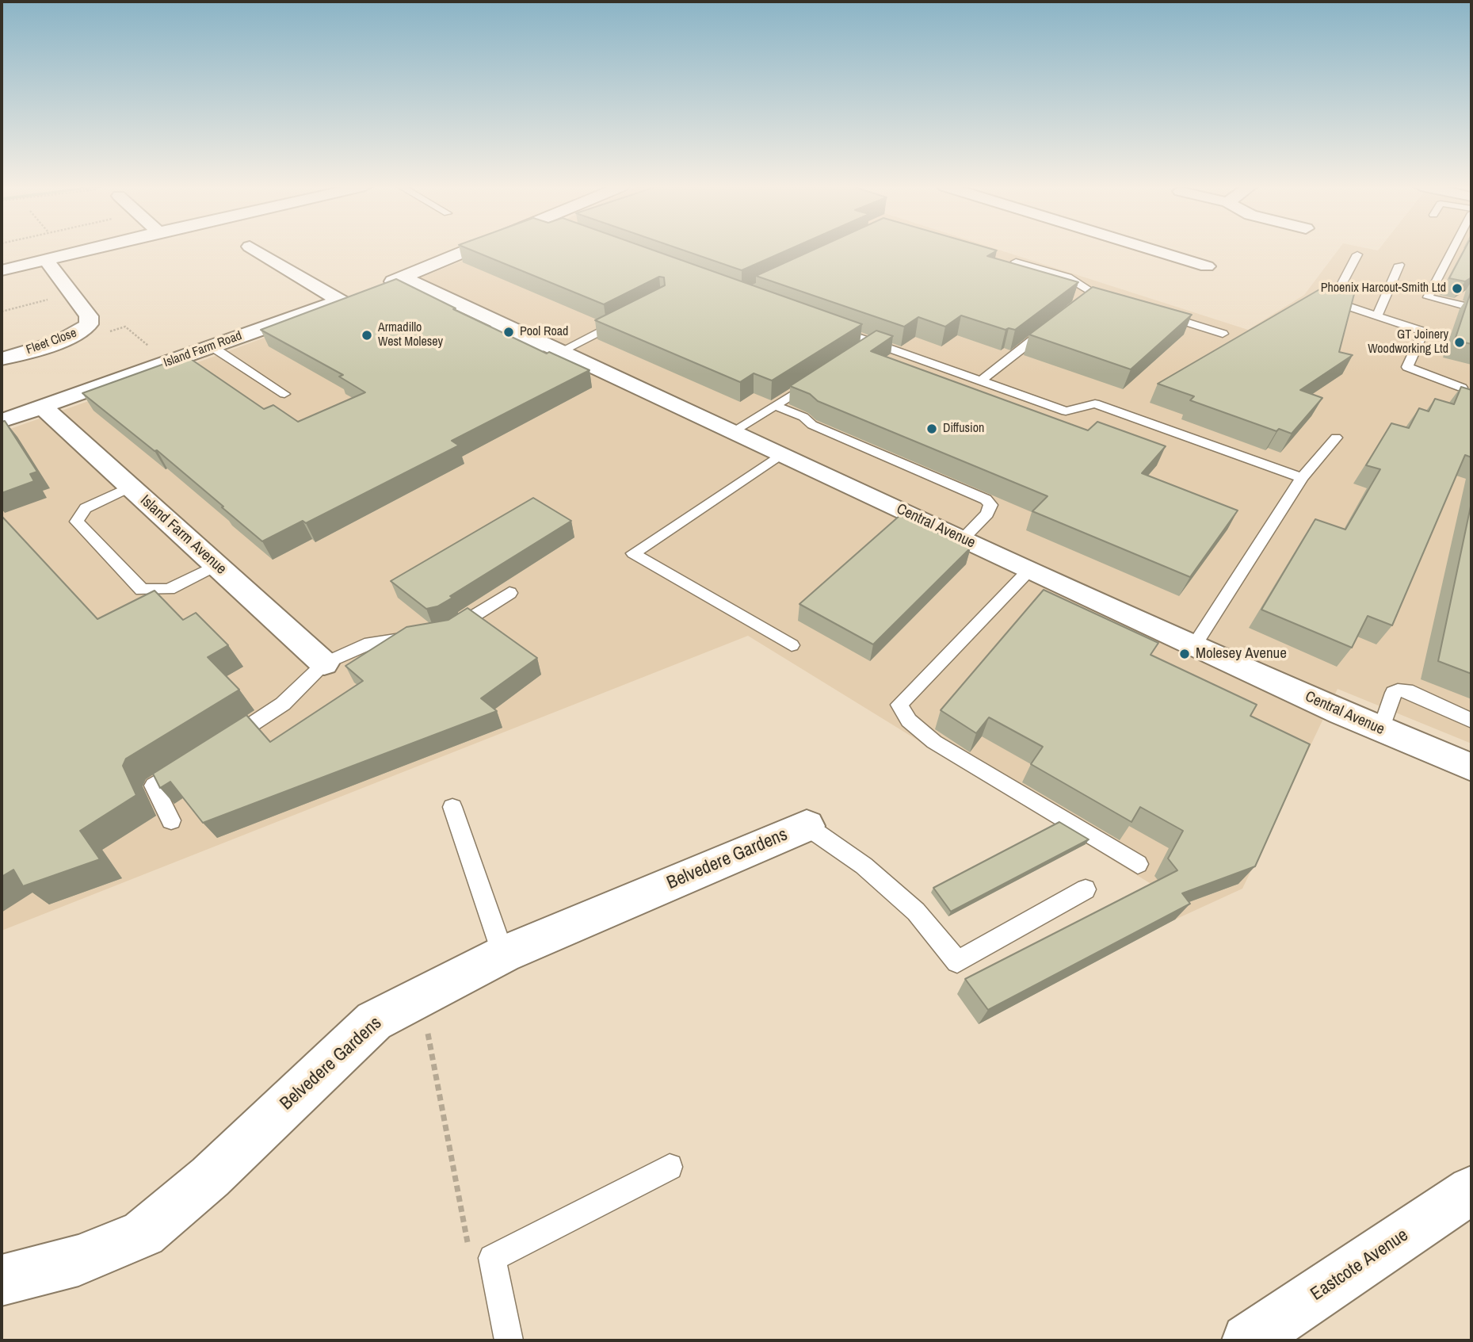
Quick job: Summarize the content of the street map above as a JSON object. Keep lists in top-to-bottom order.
{
  "streets": {
    "street": [
      "Fleet Close",
      "Island Farm Road",
      "Central Avenue",
      "Island Farm Avenue",
      "Belvedere Gardens",
      "Eastcote Avenue"
    ]
  },
  "crossings": [
    ["Island Farm Road", "Central Avenue"],
    ["Island Farm Road", "Island Farm Avenue"]
  ],
  "places": [
    "Phoenix Harcout-Smith Ltd",
    "Pool Road",
    "Armadillo West Molesey",
    "GT Joinery Woodworking Ltd",
    "Diffusion",
    "Molesey Avenue"
  ]
}
